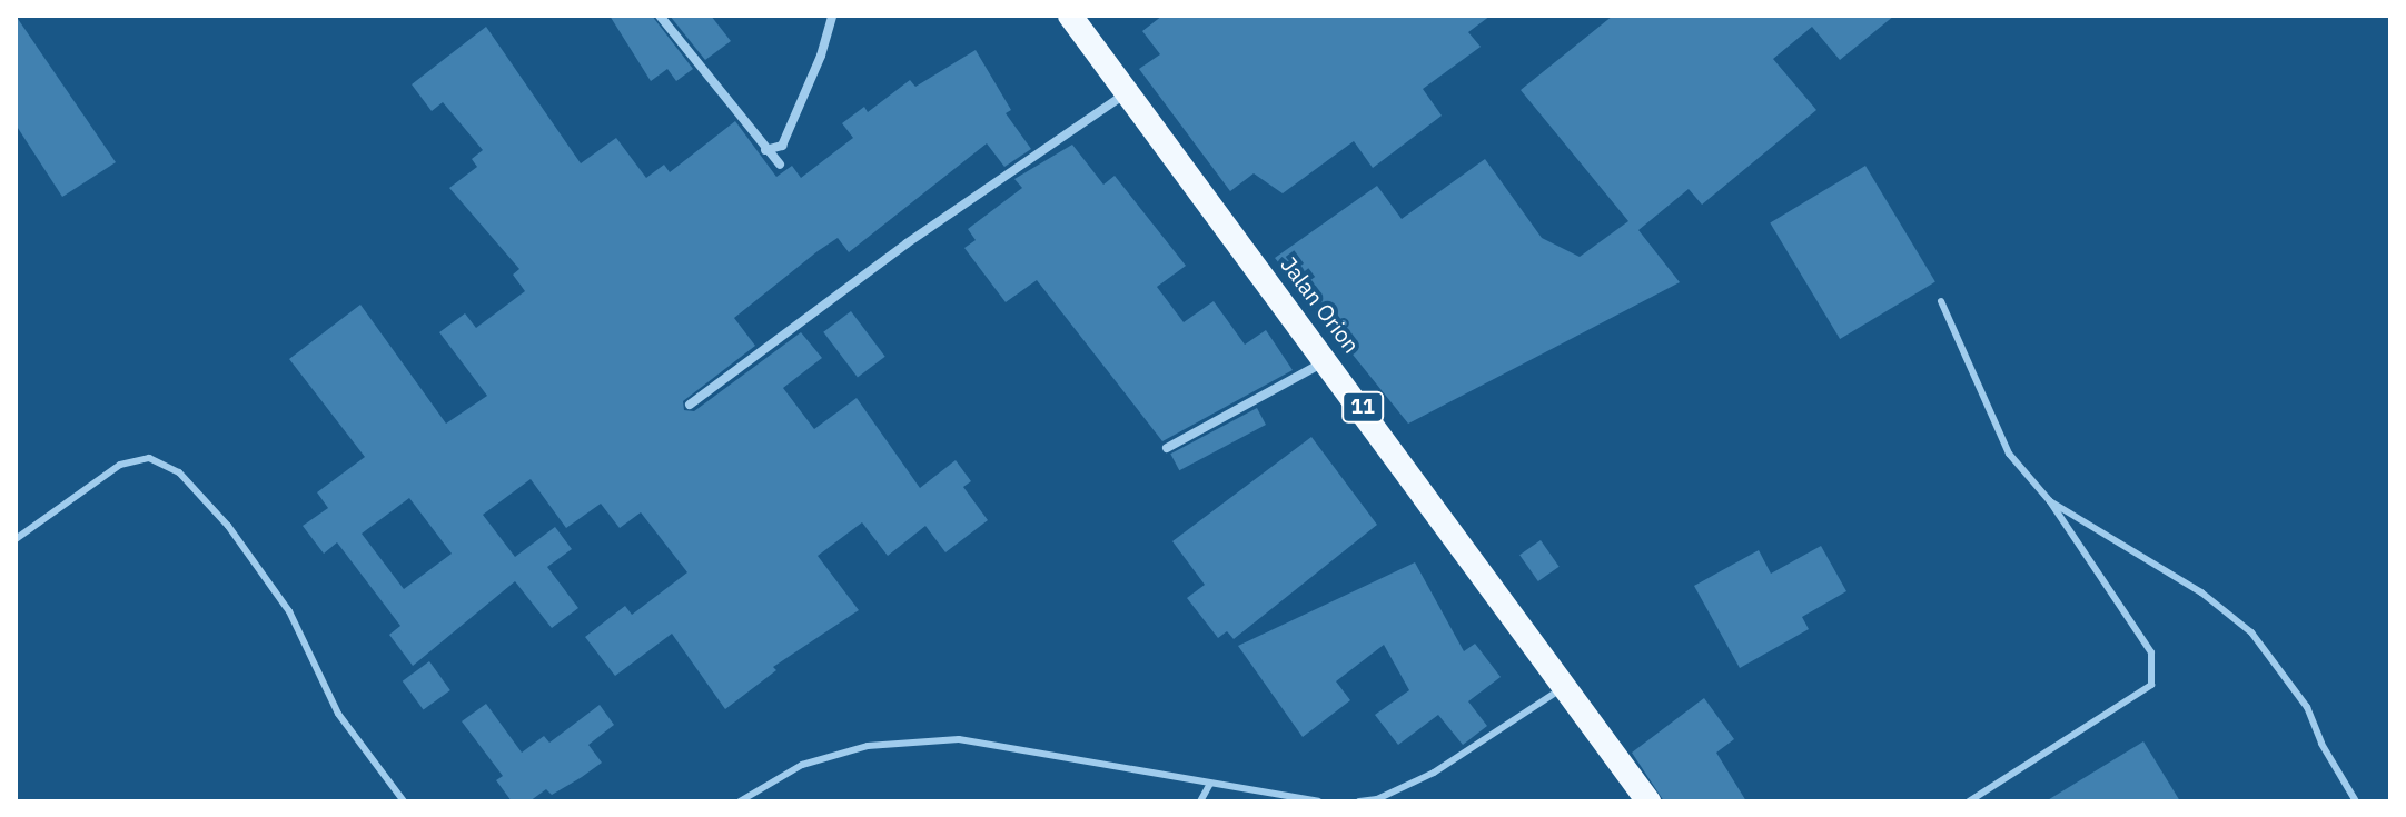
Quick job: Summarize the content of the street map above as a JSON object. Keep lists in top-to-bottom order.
{
  "streets": {
    "highway": ["Jalan Orion", "11"]
  }
}
